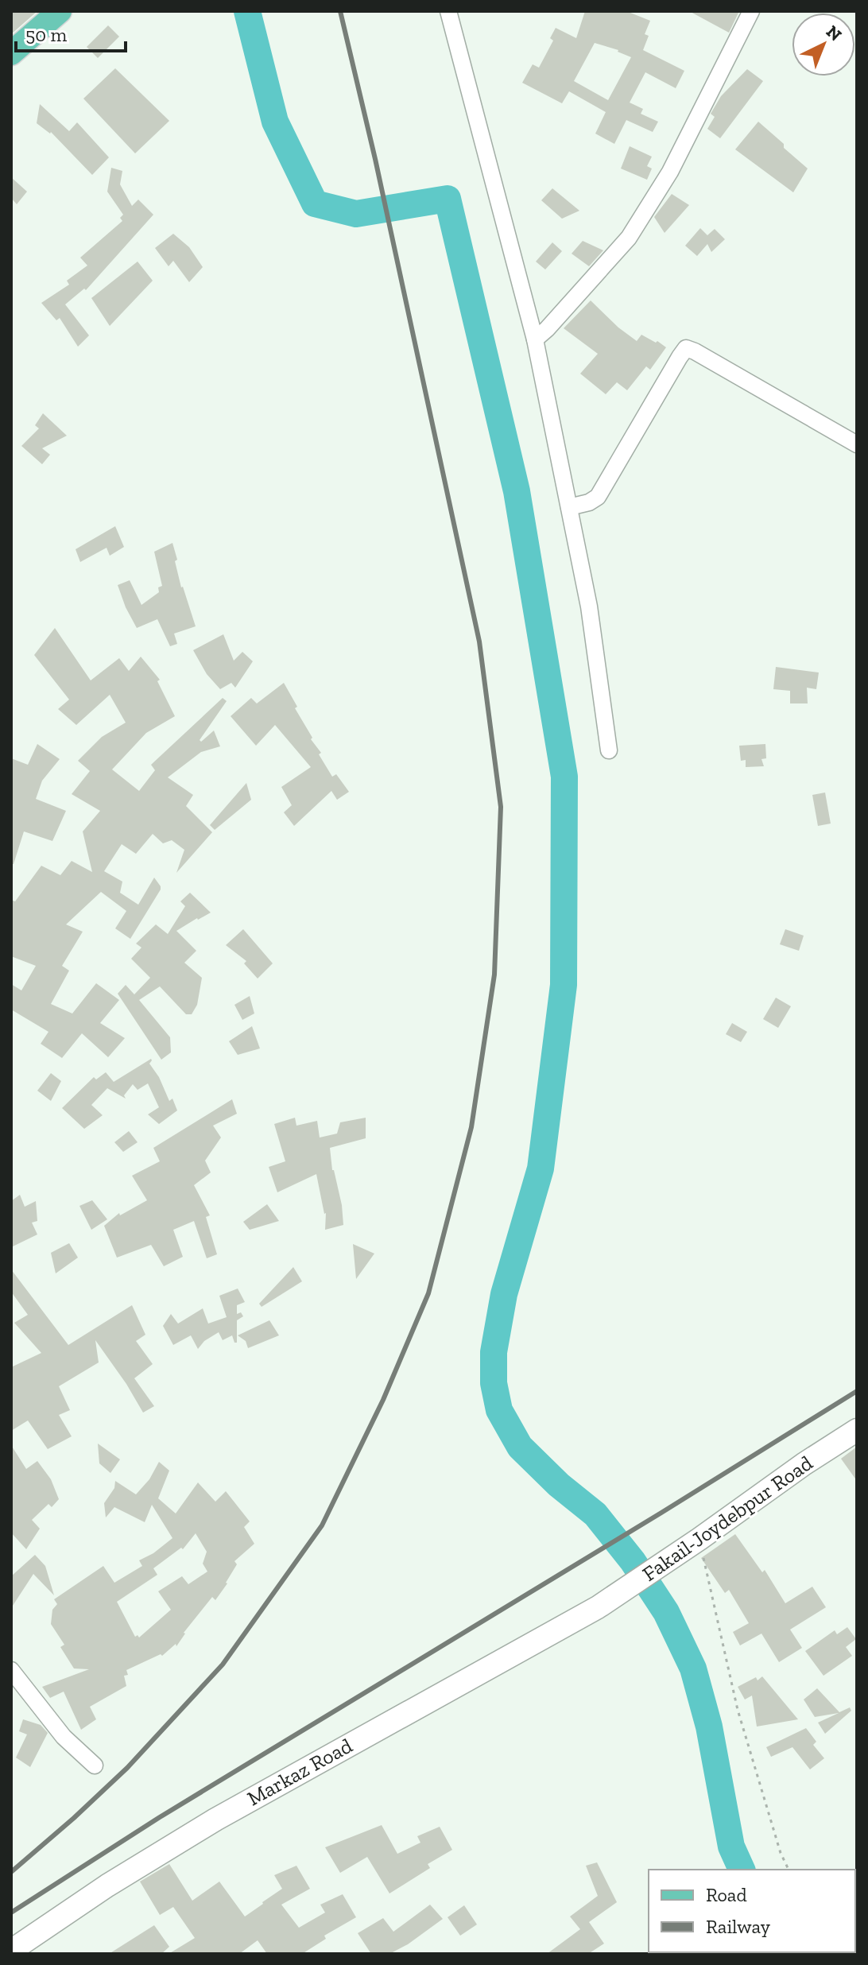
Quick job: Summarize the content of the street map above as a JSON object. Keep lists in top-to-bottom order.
{
  "streets": {
    "street": ["Fakail-Joydebpur Road", "Markaz Road"]
  },
  "crossings": [
    ["Fakail-Joydebpur Road", "Markaz Road"]
  ],
  "legend": ["Road", "Railway"],
  "scale_bar": "50 m",
  "north": "top right"
}
